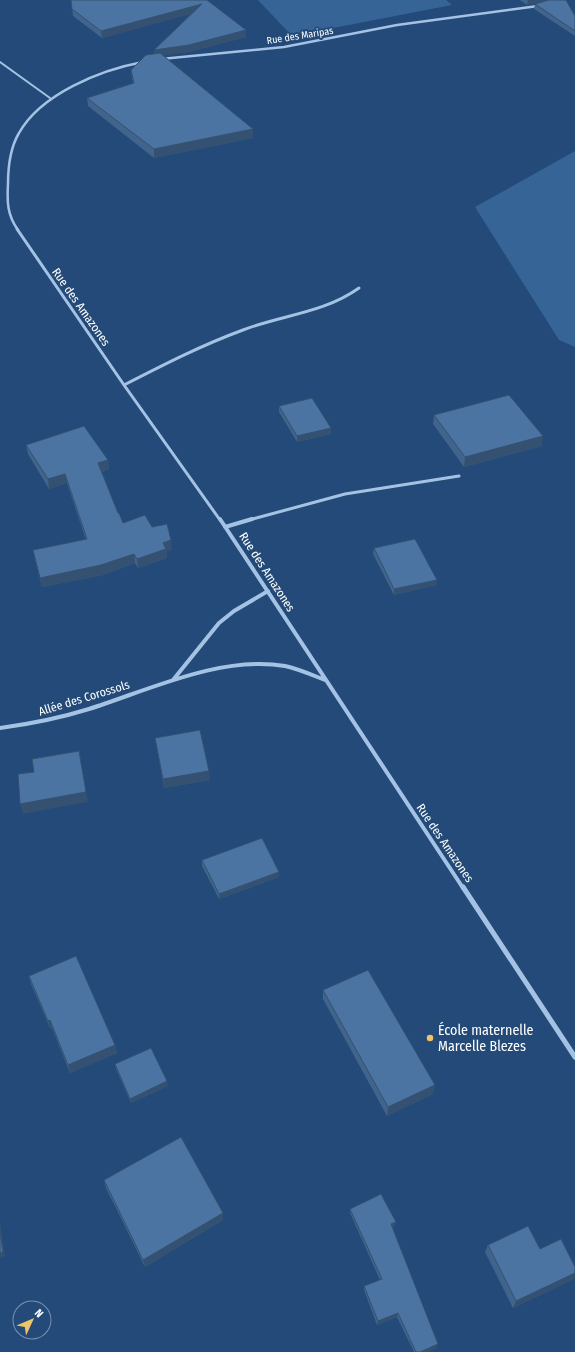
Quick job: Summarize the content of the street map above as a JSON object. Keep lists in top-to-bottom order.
{
  "streets": {
    "street": ["Rue des Maripas", "Rue des Amazones", "Allée des Corossols"]
  },
  "crossings": [
    ["Rue des Amazones", "Allée des Corossols"]
  ],
  "places": ["École maternelle Marcelle Blezes"],
  "north": "top right"
}
